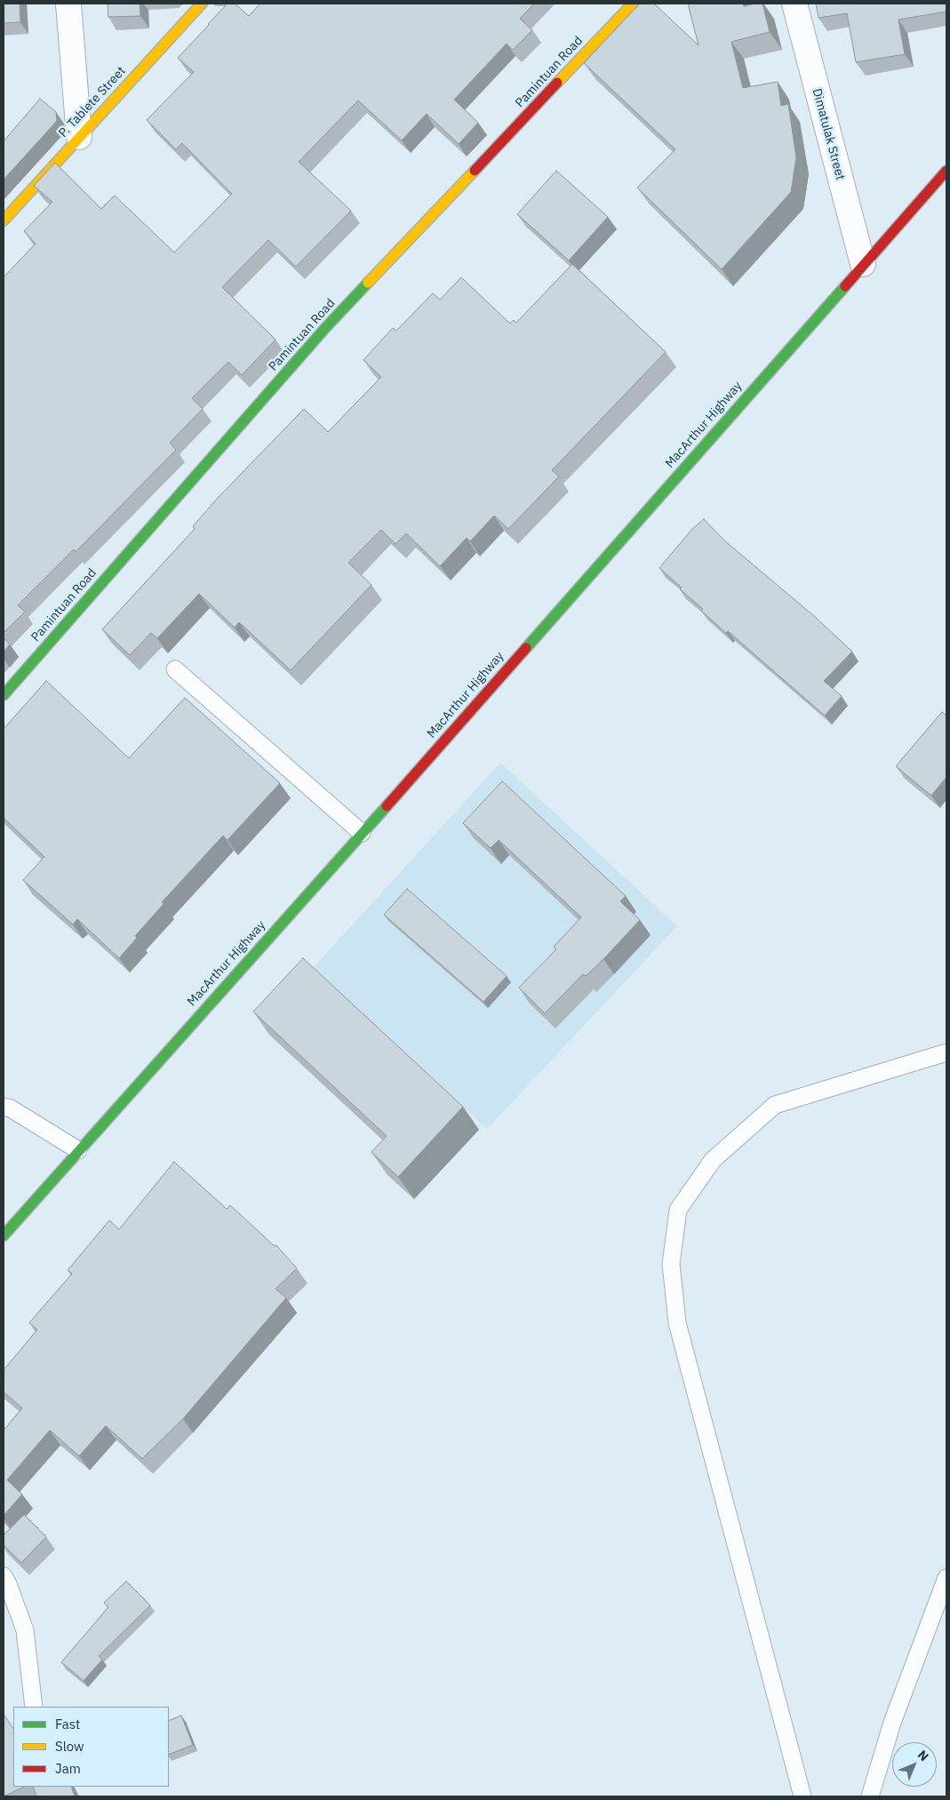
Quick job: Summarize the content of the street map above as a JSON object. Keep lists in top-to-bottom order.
{
  "streets": {
    "main road": ["Pamintuan Road", "P. Tablete Street", "MacArthur Highway"],
    "street": ["Dimatulak Street"]
  },
  "crossings": [
    ["Dimatulak Street", "MacArthur Highway"]
  ],
  "legend": ["Fast", "Slow", "Jam"],
  "north": "top right"
}
